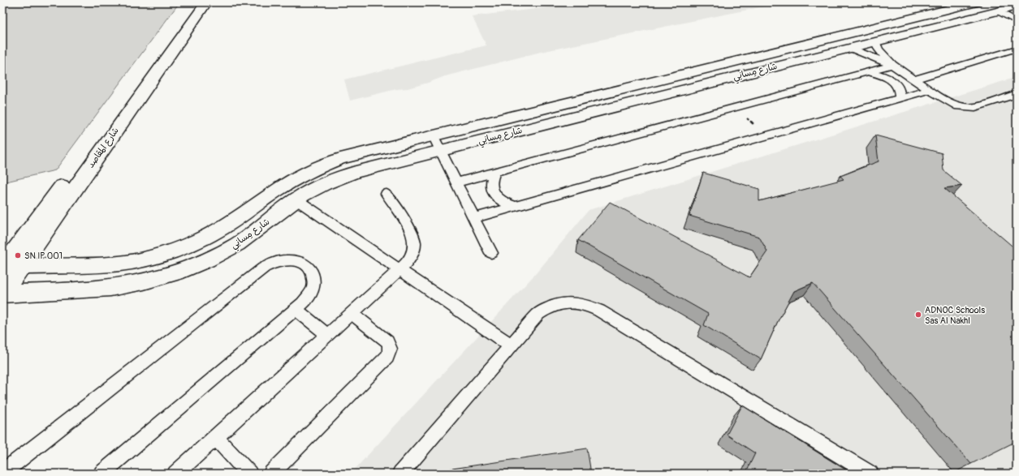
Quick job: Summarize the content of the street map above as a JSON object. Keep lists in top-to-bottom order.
{
  "streets": {
    "street": ["شارع مِسانِي", "شارع المقاصد"]
  },
  "crossings": [
    ["شارع مِسانِي", "شارع المقاصد"]
  ],
  "places": ["SN IP 001", "ADNOC Schools Sas Al Nakhl"]
}
